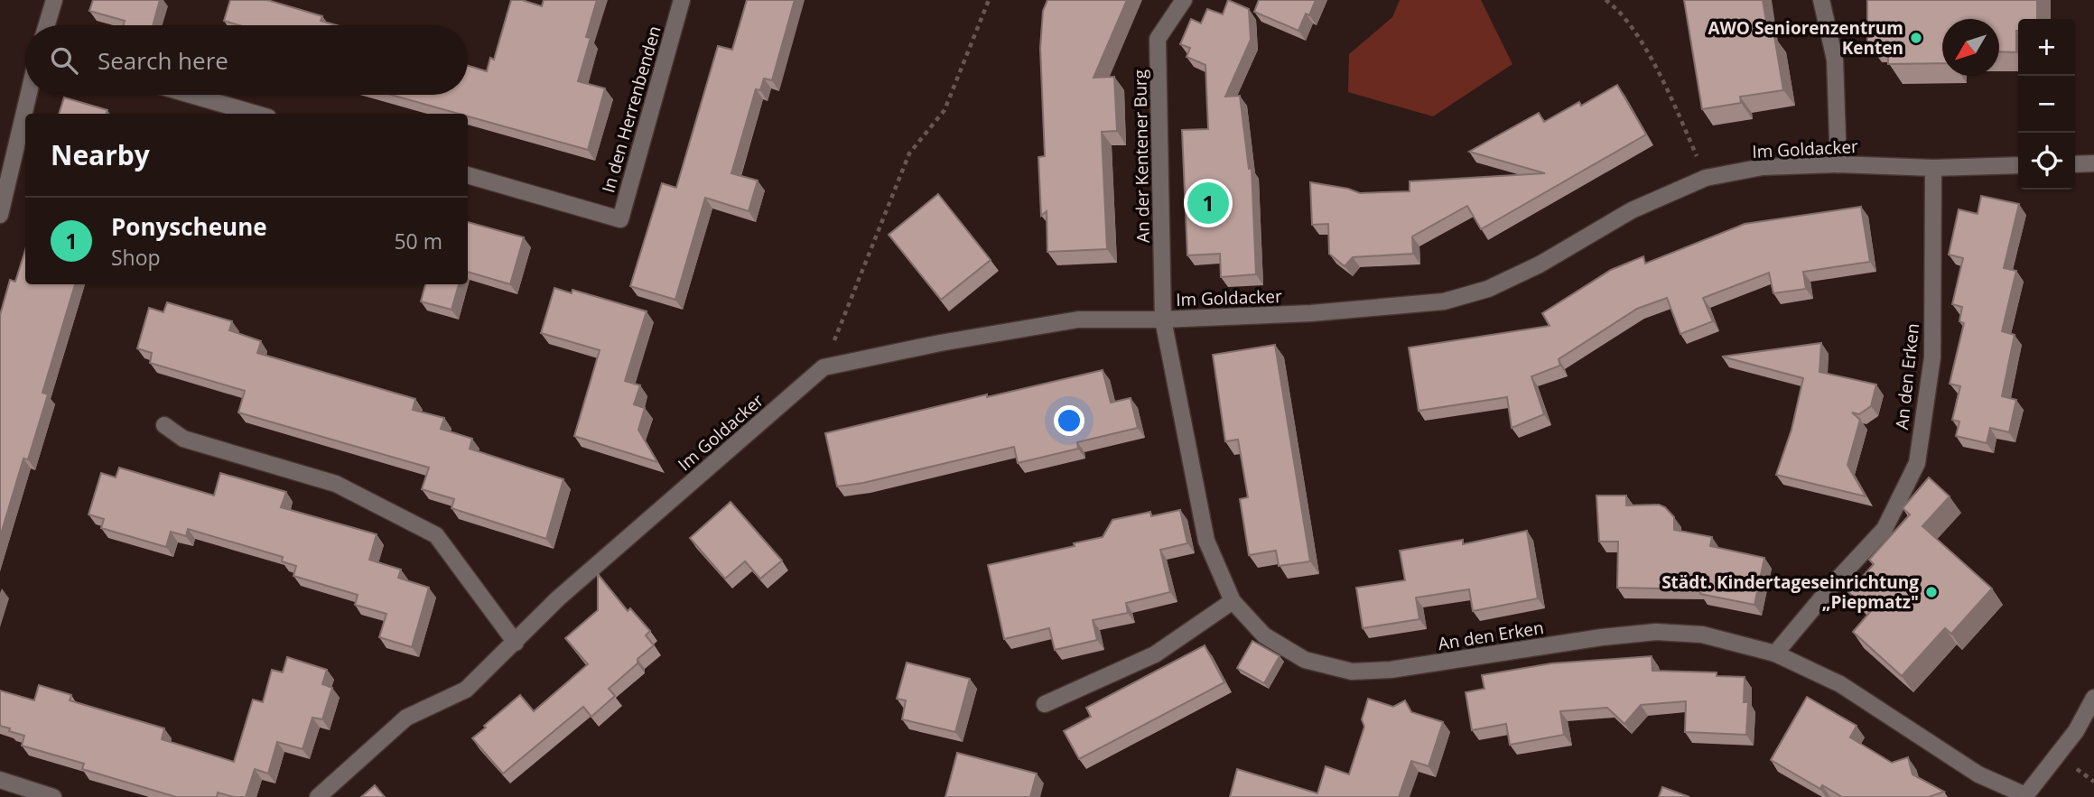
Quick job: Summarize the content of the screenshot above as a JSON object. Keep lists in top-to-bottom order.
{
  "streets": {
    "street": [
      "In den Herrenbenden",
      "Im Goldacker",
      "An der Kentener Burg",
      "An den Erken"
    ]
  },
  "crossings": [
    ["Im Goldacker", "An der Kentener Burg"],
    ["Im Goldacker", "An den Erken"],
    ["An der Kentener Burg", "An den Erken"]
  ],
  "places": ["AWO Seniorenzentrum Kenten", "Städt. Kindertageseinrichtung „Piepmatz\""],
  "north": "bottom left",
  "page": {
    "map_buttons": ["+", "−"],
    "search": "Search here",
    "heading": "Nearby",
    "pins": "1",
    "list": [
      {
        "mark": "1",
        "name": "Ponyscheune",
        "note": "Shop",
        "value": "50 m"
      }
    ]
  }
}
